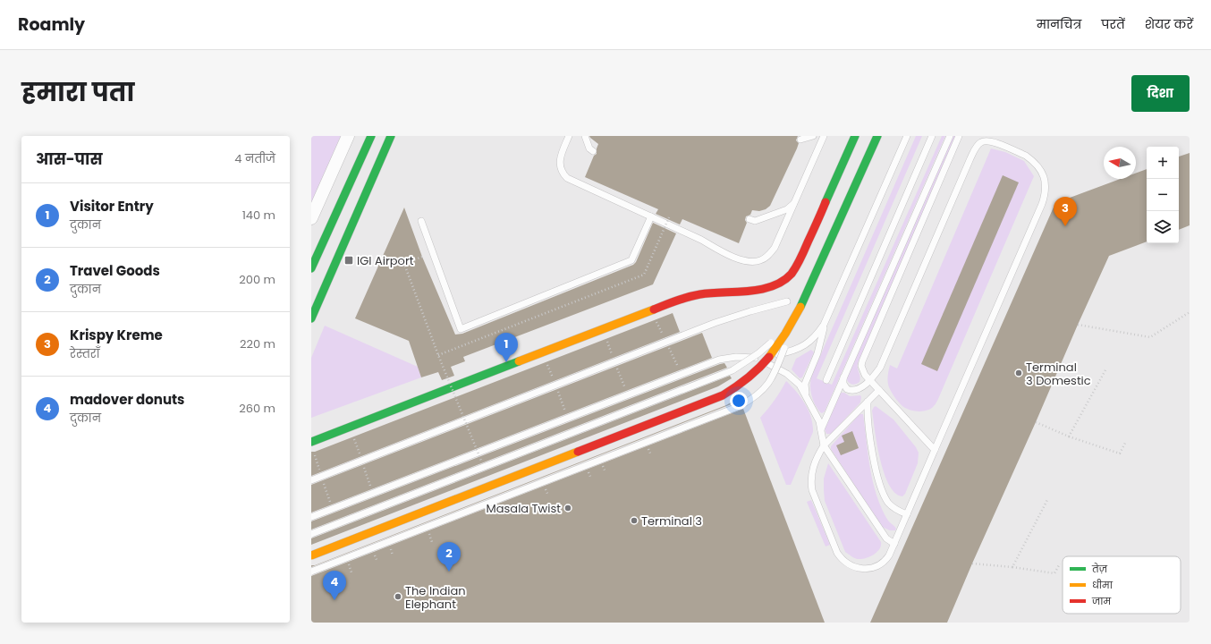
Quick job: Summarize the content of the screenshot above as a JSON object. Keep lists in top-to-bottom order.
{
  "places": {
    "transit": ["IGI Airport"],
    "other": [
      "Terminal 3 Domestic",
      "Masala Twist",
      "Terminal 3",
      "The Indian Elephant"
    ]
  },
  "legend": ["तेज़", "धीमा", "जाम"],
  "north": "left",
  "page": {
    "header": "Roamly",
    "nav": ["मानचित्र", "परतें", "शेयर करें"],
    "title": "हमारा पता",
    "buttons": "दिशा",
    "heading": ["आस-पास", "4 नतीजे"],
    "map_buttons": ["+", "−"],
    "list": [
      {
        "mark": "1",
        "name": "Visitor Entry",
        "note": "दुकान",
        "value": "140 m"
      },
      {
        "mark": "2",
        "name": "Travel Goods",
        "note": "दुकान",
        "value": "200 m"
      },
      {
        "mark": "3",
        "name": "Krispy Kreme",
        "note": "रेस्तराँ",
        "value": "220 m"
      },
      {
        "mark": "4",
        "name": "madover donuts",
        "note": "दुकान",
        "value": "260 m"
      }
    ],
    "pins": [
      "3",
      "1",
      "2",
      "4"
    ]
  }
}
